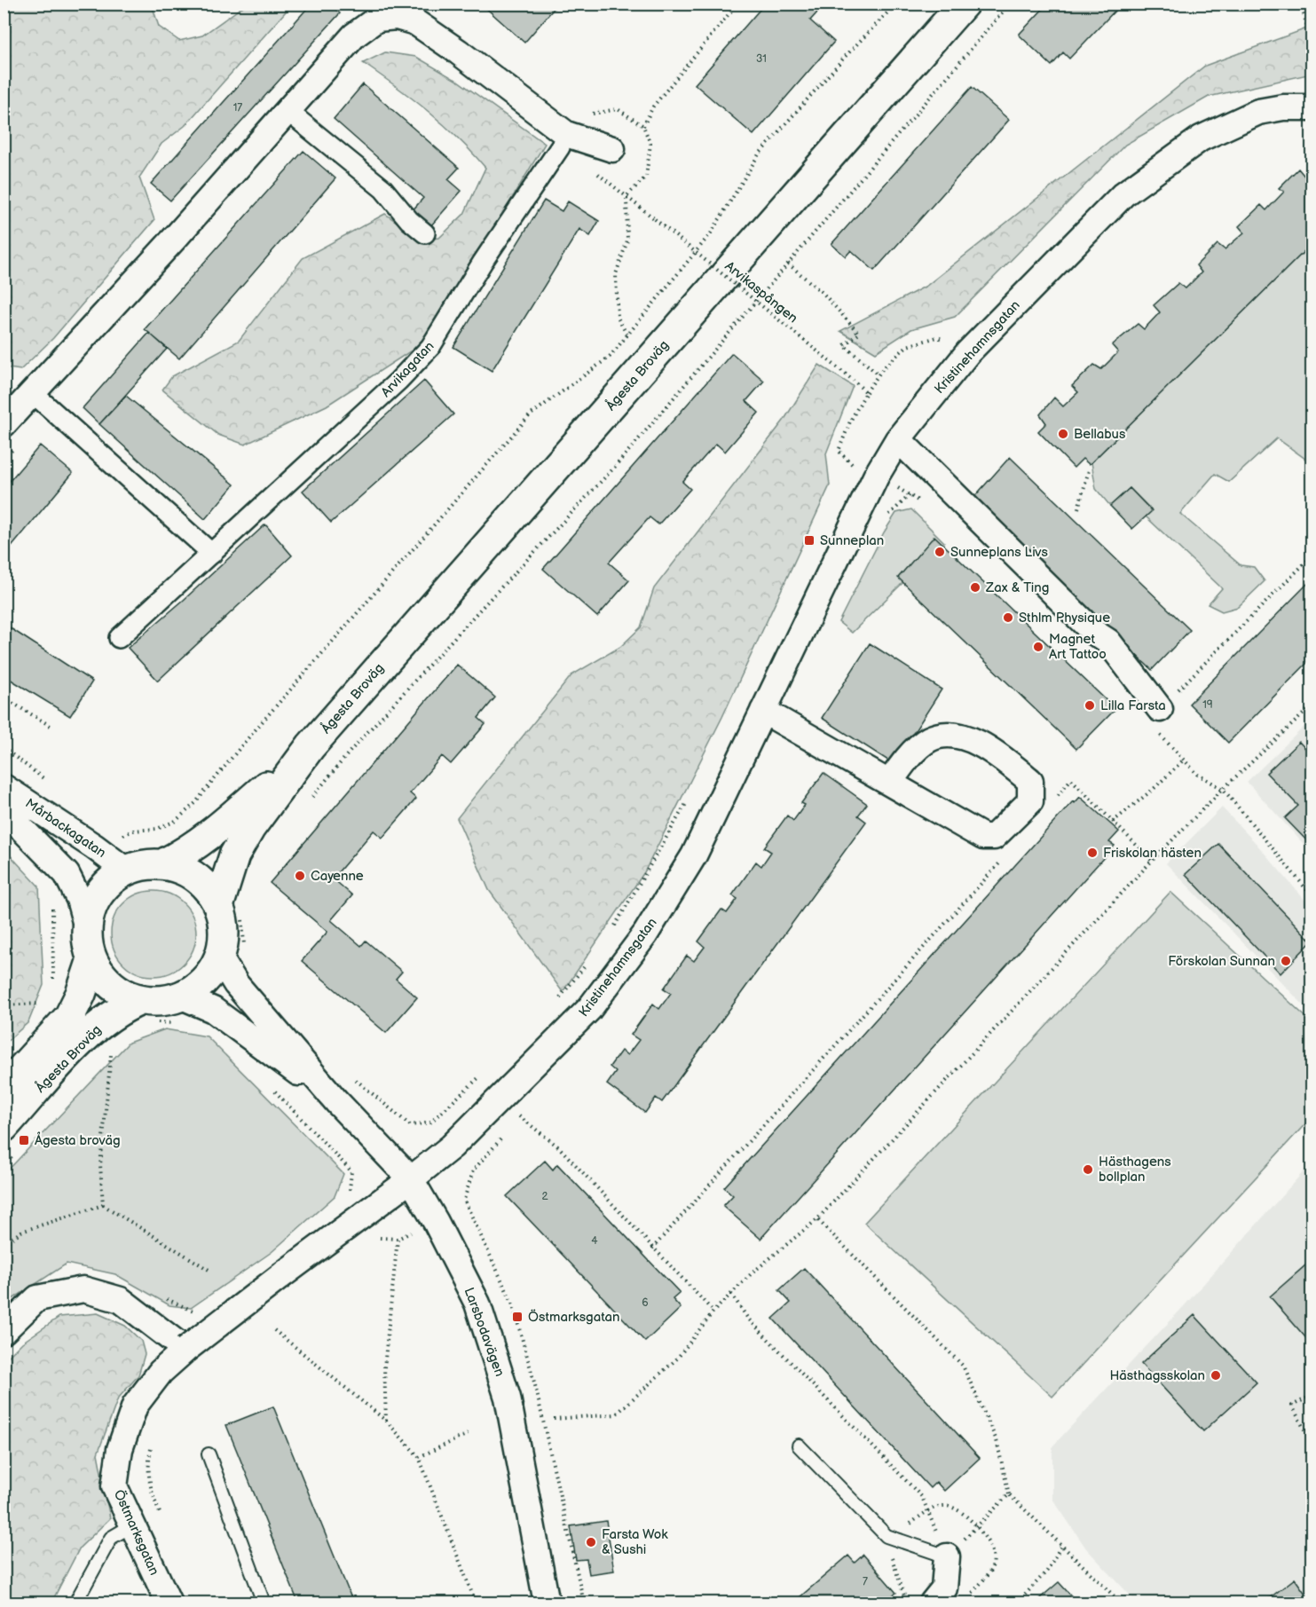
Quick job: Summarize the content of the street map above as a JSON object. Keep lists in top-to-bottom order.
{
  "streets": {
    "main road": ["Ågesta Broväg"],
    "street": [
      "Kristinehamnsgatan",
      "Arvikagatan",
      "Mårbackagatan",
      "Larsbodavägen",
      "Östmarksgatan"
    ],
    "path": ["Arvikaspången"]
  },
  "crossings": [
    ["Kristinehamnsgatan", "Larsbodavägen"],
    ["Kristinehamnsgatan", "Östmarksgatan"],
    ["Ågesta Broväg", "Mårbackagatan"],
    ["Ågesta Broväg", "Larsbodavägen"],
    ["Mårbackagatan", "Larsbodavägen"],
    ["Larsbodavägen", "Östmarksgatan"]
  ],
  "places": {
    "other": [
      "Bellabus",
      "Sunneplans Livs",
      "Zax & Ting",
      "Sthlm Physique",
      "Magnet Art Tattoo",
      "Lilla Farsta",
      "Friskolan hästen",
      "Cayenne",
      "Förskolan Sunnan",
      "Hästhagens bollplan",
      "Hästhagsskolan",
      "Farsta Wok & Sushi"
    ],
    "transit": ["Sunneplan", "Ågesta broväg", "Östmarksgatan"]
  },
  "house_numbers": [
    "31",
    "17",
    "19",
    "2",
    "4",
    "6",
    "7"
  ]
}
